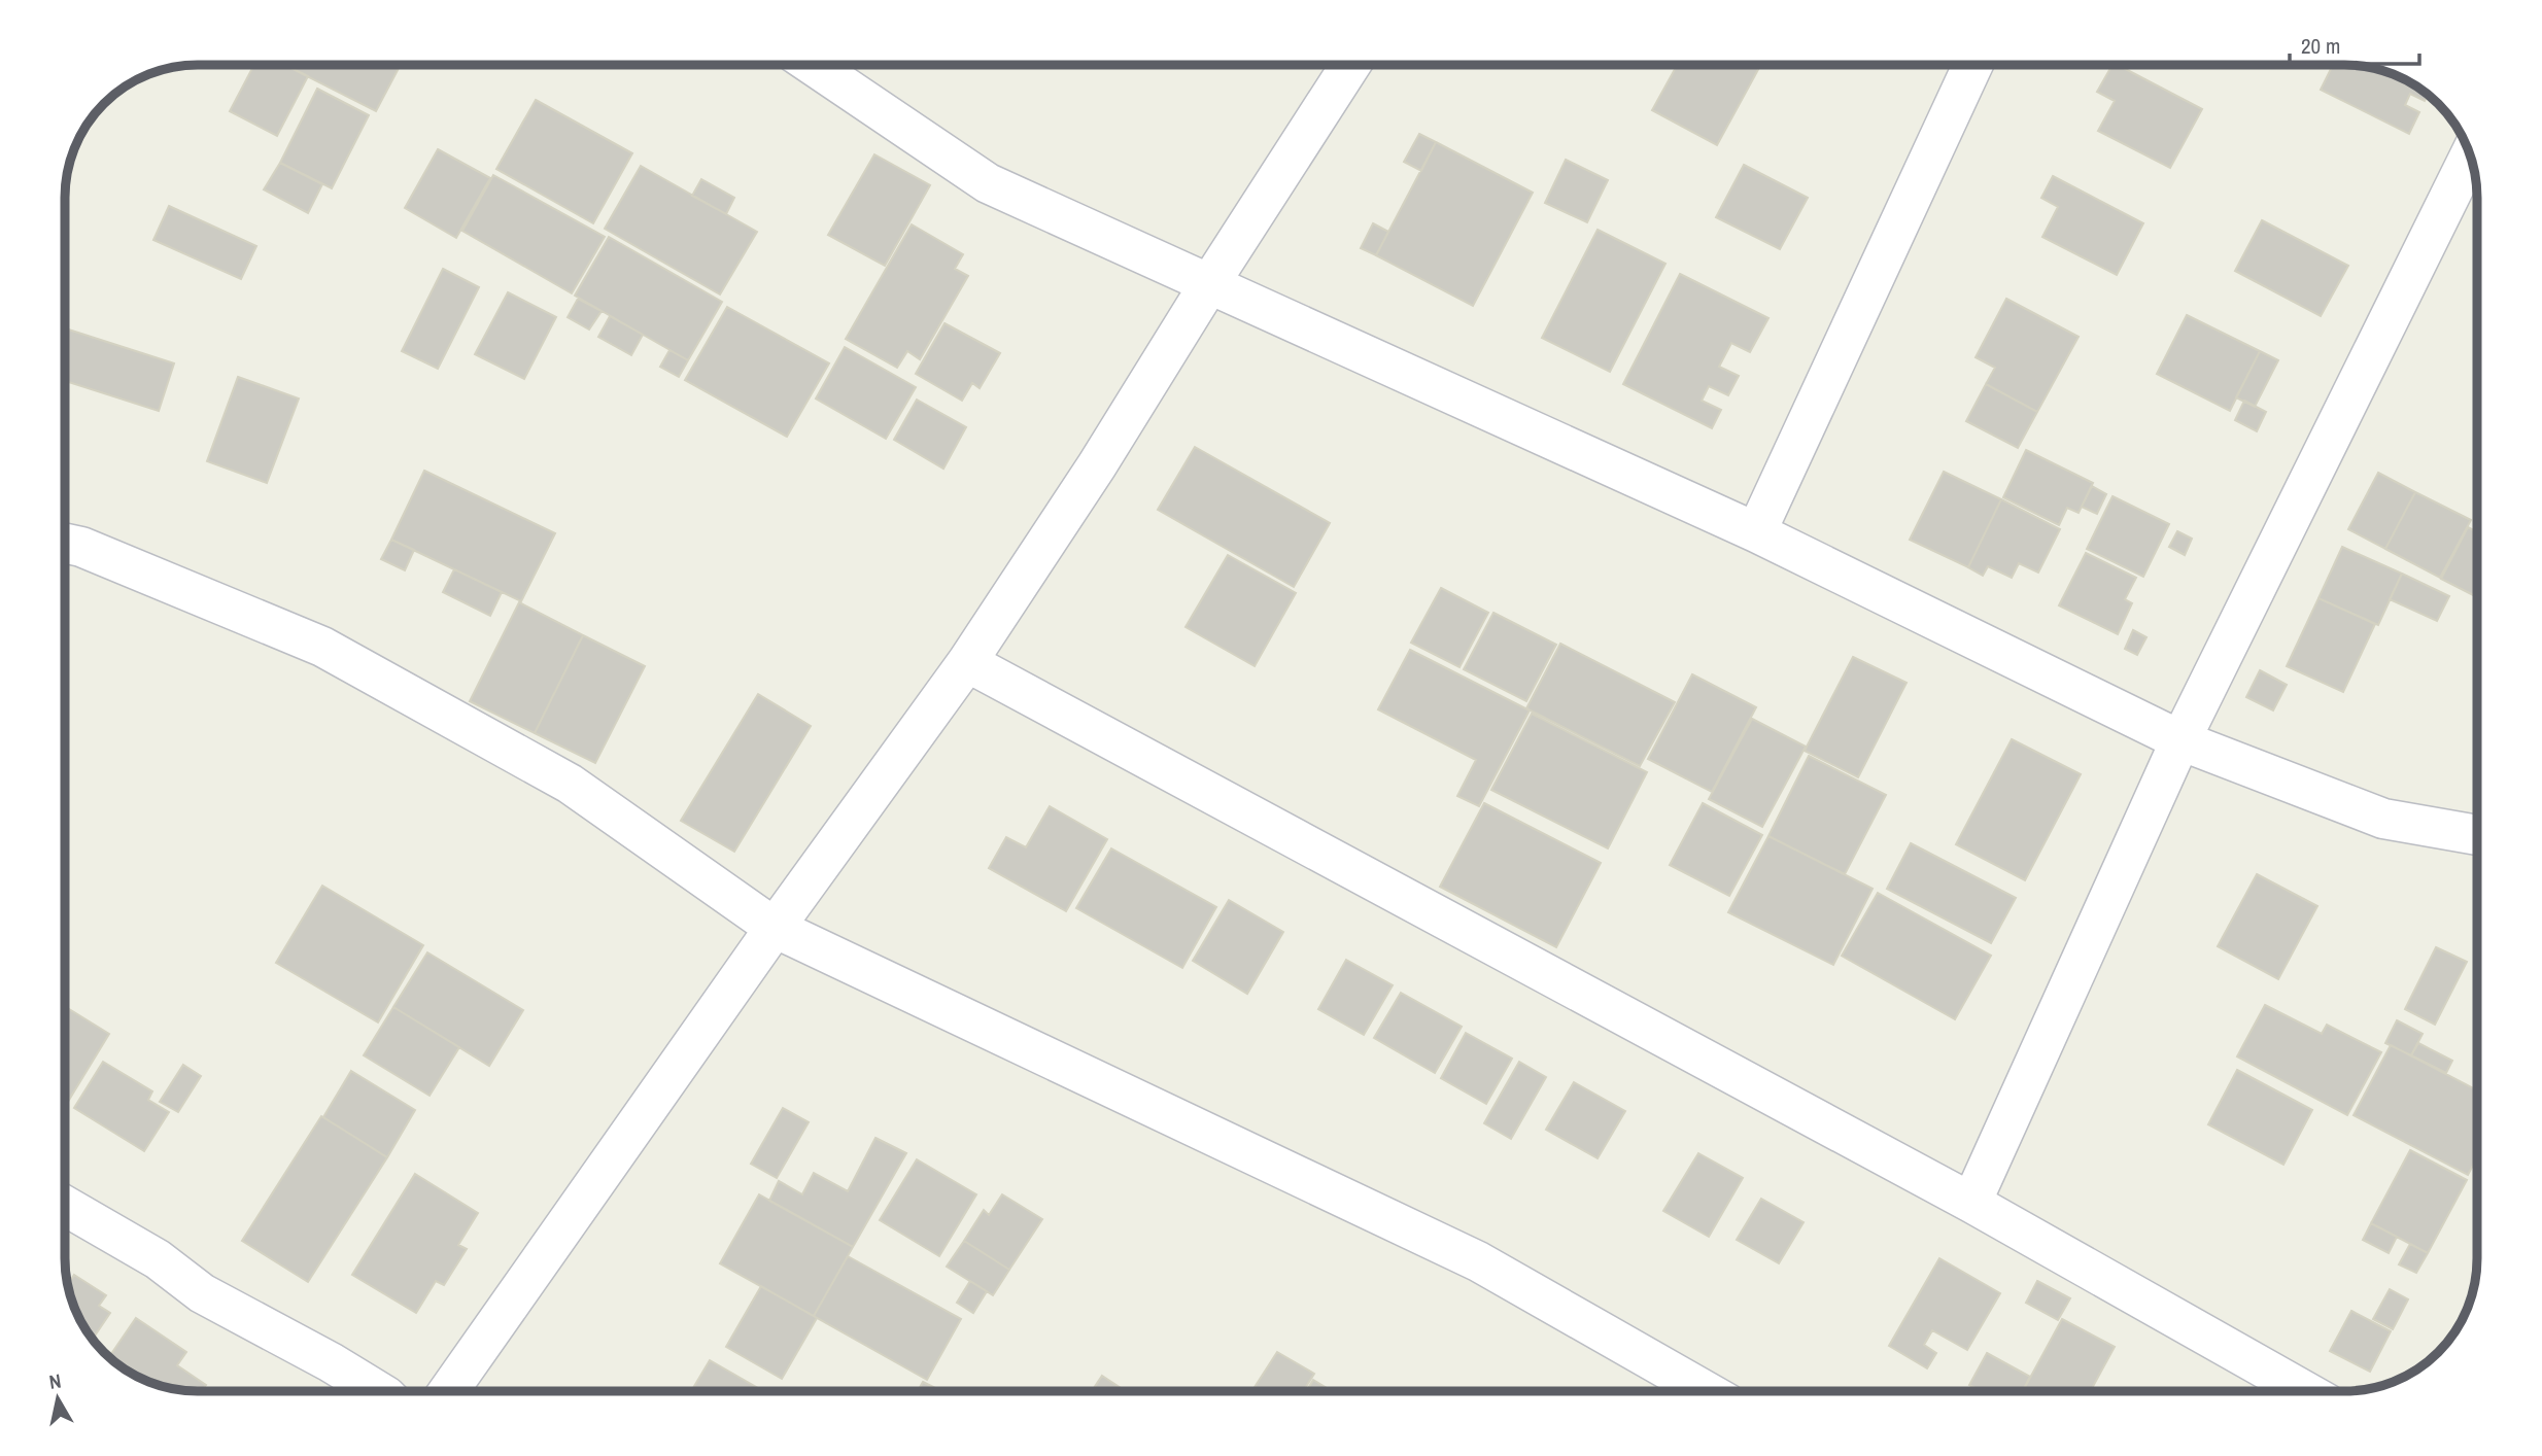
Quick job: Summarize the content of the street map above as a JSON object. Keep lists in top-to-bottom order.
{
  "scale_bar": "20 m",
  "north": "top"
}
